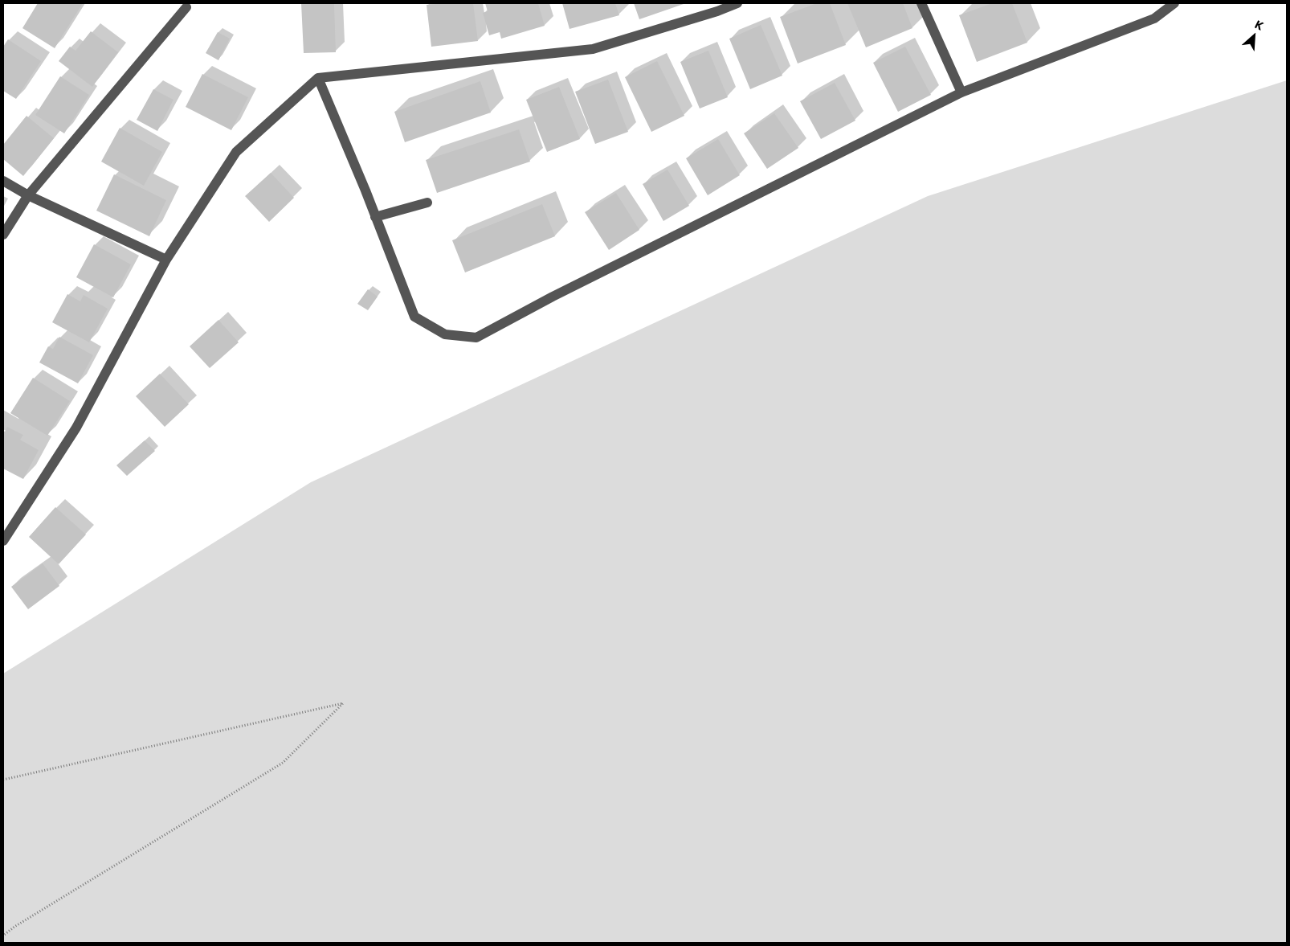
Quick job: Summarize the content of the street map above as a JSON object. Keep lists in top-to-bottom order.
{
  "north": "top right"
}
